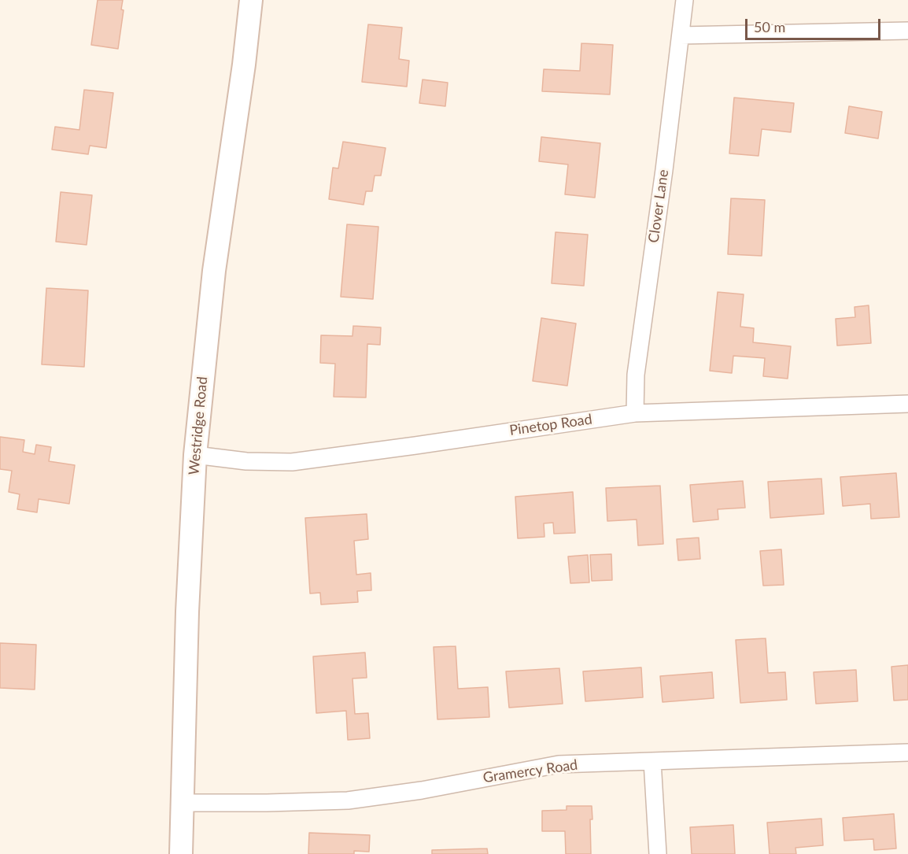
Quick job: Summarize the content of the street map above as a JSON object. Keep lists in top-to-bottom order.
{
  "streets": {
    "main road": ["Westridge Road"],
    "street": ["Clover Lane", "Pinetop Road", "Gramercy Road"]
  },
  "crossings": [
    ["Clover Lane", "Pinetop Road"],
    ["Pinetop Road", "Westridge Road"],
    ["Westridge Road", "Gramercy Road"]
  ],
  "scale_bar": "50 m"
}
